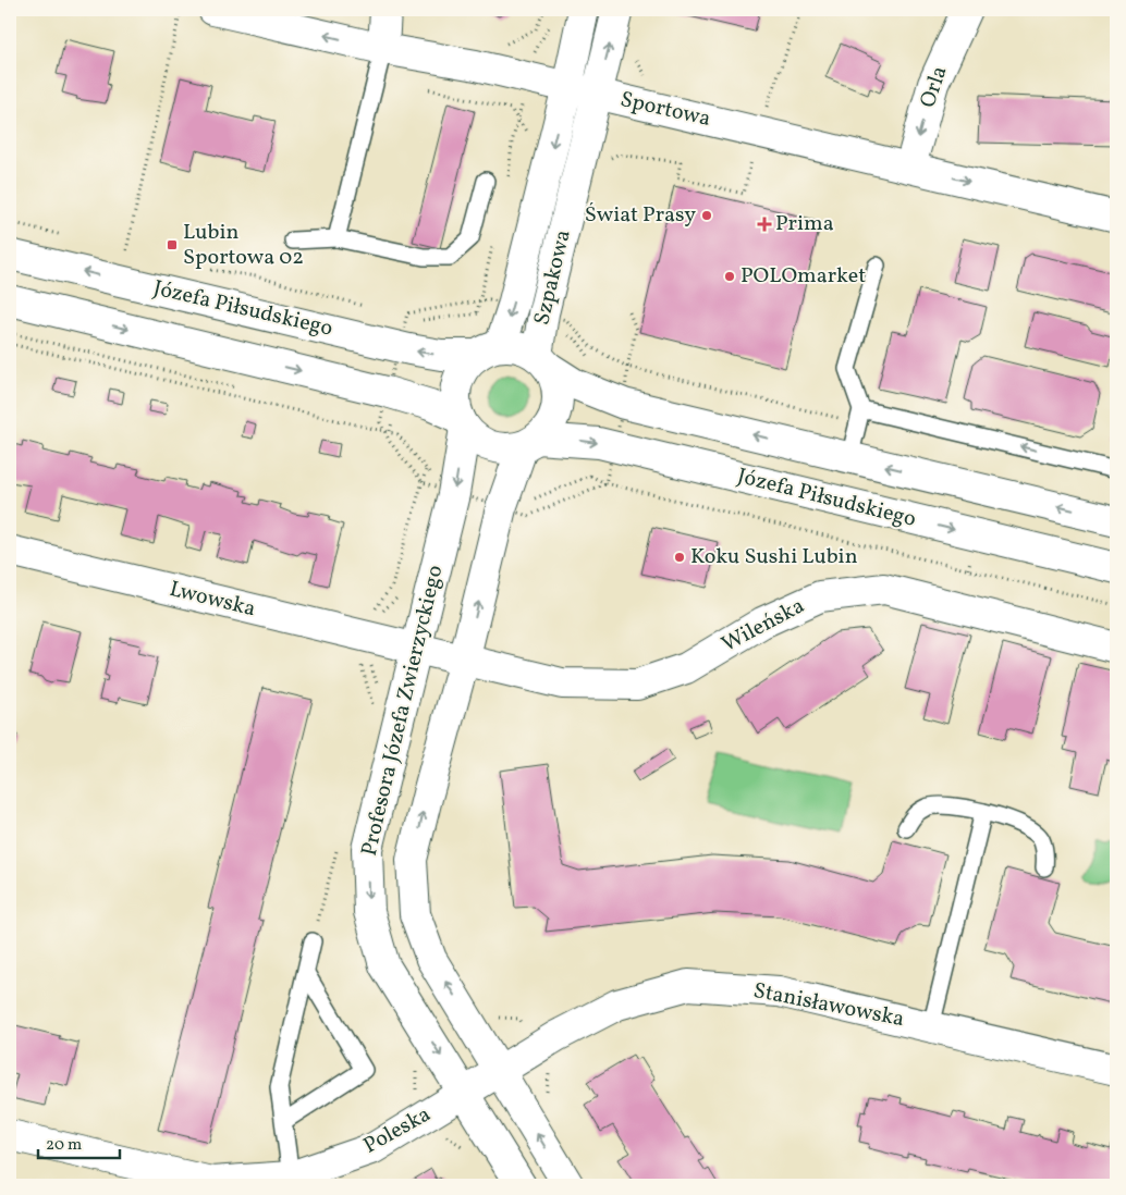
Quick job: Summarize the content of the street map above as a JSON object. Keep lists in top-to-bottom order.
{
  "streets": {
    "street": [
      "Orla",
      "Sportowa",
      "Szpakowa",
      "Józefa Piłsudskiego",
      "Lwowska",
      "Wileńska",
      "Profesora Józefa Zwierzyckiego",
      "Stanisławowska",
      "Poleska"
    ]
  },
  "crossings": [
    ["Orla", "Sportowa"],
    ["Sportowa", "Szpakowa"],
    ["Szpakowa", "Józefa Piłsudskiego"],
    ["Szpakowa", "Profesora Józefa Zwierzyckiego"],
    ["Józefa Piłsudskiego", "Profesora Józefa Zwierzyckiego"],
    ["Lwowska", "Wileńska"],
    ["Lwowska", "Profesora Józefa Zwierzyckiego"],
    ["Wileńska", "Profesora Józefa Zwierzyckiego"],
    ["Profesora Józefa Zwierzyckiego", "Stanisławowska"],
    ["Profesora Józefa Zwierzyckiego", "Poleska"],
    ["Stanisławowska", "Poleska"]
  ],
  "one_way": ["Orla"],
  "places": {
    "other": ["Świat Prasy", "POLOmarket", "Koku Sushi Lubin"],
    "health": ["Prima"],
    "transit": ["Lubin Sportowa 02"]
  },
  "scale_bar": "20 m"
}
